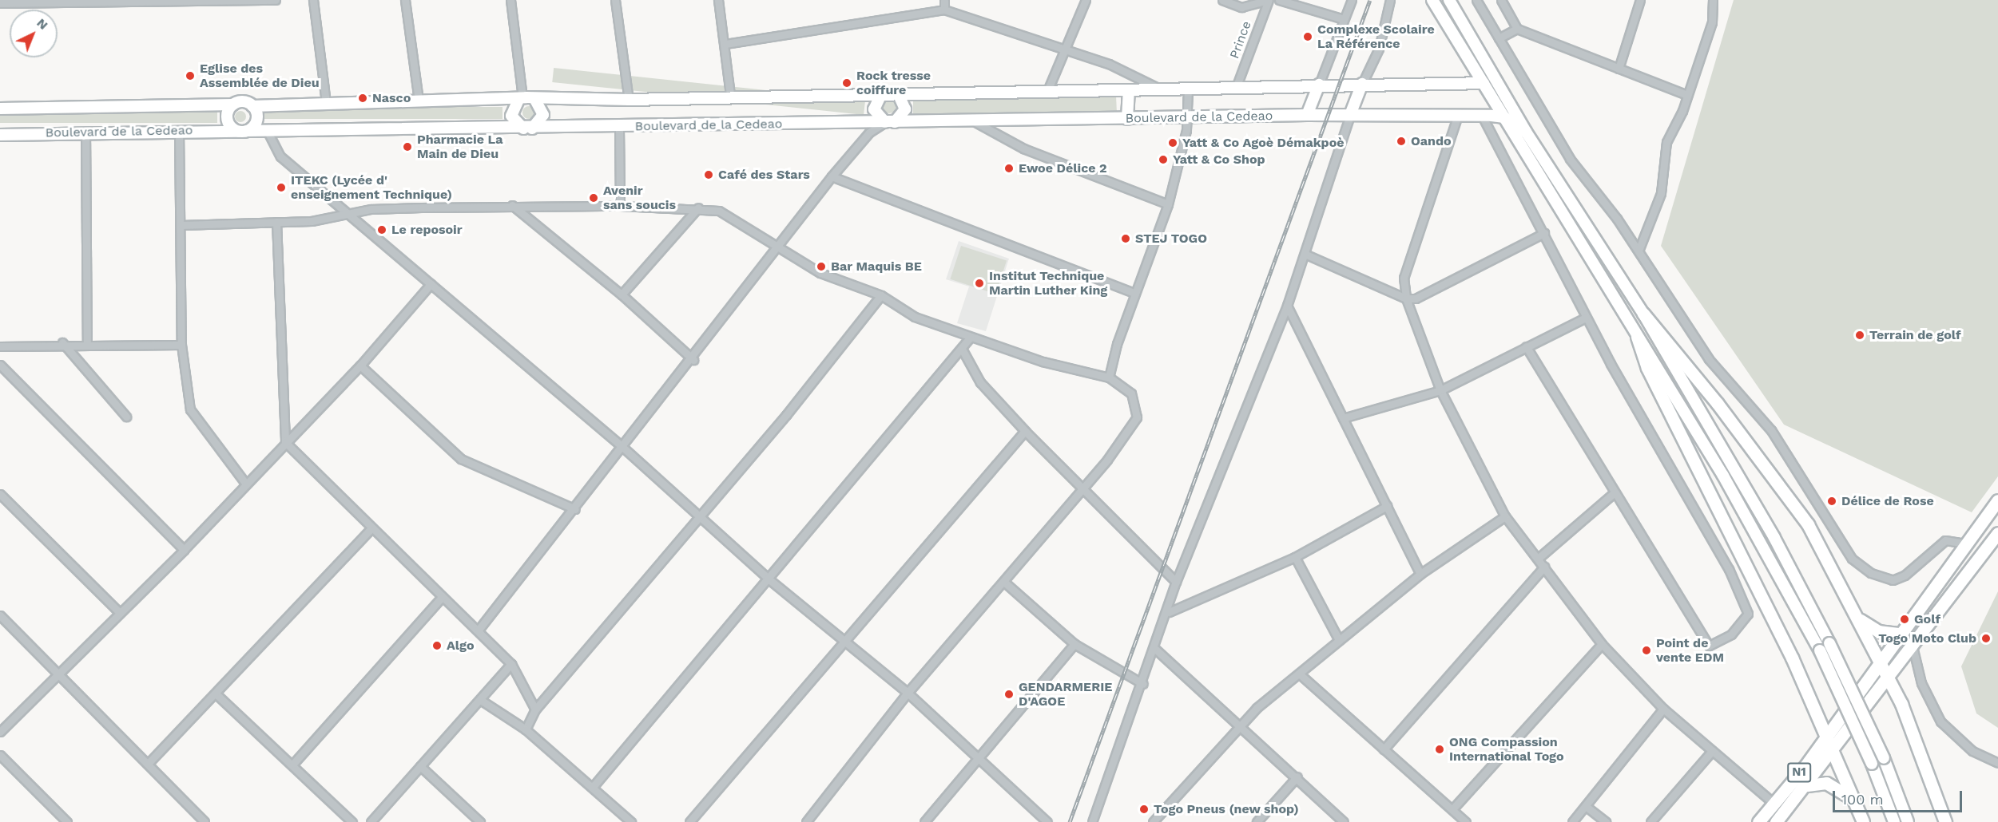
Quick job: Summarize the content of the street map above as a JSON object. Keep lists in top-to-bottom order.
{
  "streets": {
    "highway": ["N1"],
    "main road": ["Boulevard de la Cedeao"],
    "street": ["Prince"]
  },
  "crossings": [
    ["Prince", "Boulevard de la Cedeao"]
  ],
  "places": [
    "Complexe Scolaire La Référence",
    "Eglise des Assemblée de Dieu",
    "Rock tresse coiffure",
    "Nasco",
    "Oando",
    "Yatt & Co Agoè Démakpoè",
    "Pharmacie La Main de Dieu",
    "Yatt & Co Shop",
    "Ewoe Délice 2",
    "Café des Stars",
    "ITEKC (Lycée d' enseignement Technique)",
    "Avenir sans soucis",
    "Le reposoir",
    "STEJ TOGO",
    "Bar Maquis BE",
    "Institut Technique Martin Luther King",
    "Terrain de golf",
    "Délice de Rose",
    "Golf",
    "Togo Moto Club",
    "Algo",
    "Point de vente EDM",
    "GENDARMERIE D'AGOE",
    "ONG Compassion International Togo",
    "Togo Pneus (new shop)"
  ],
  "scale_bar": "100 m",
  "north": "top right"
}
